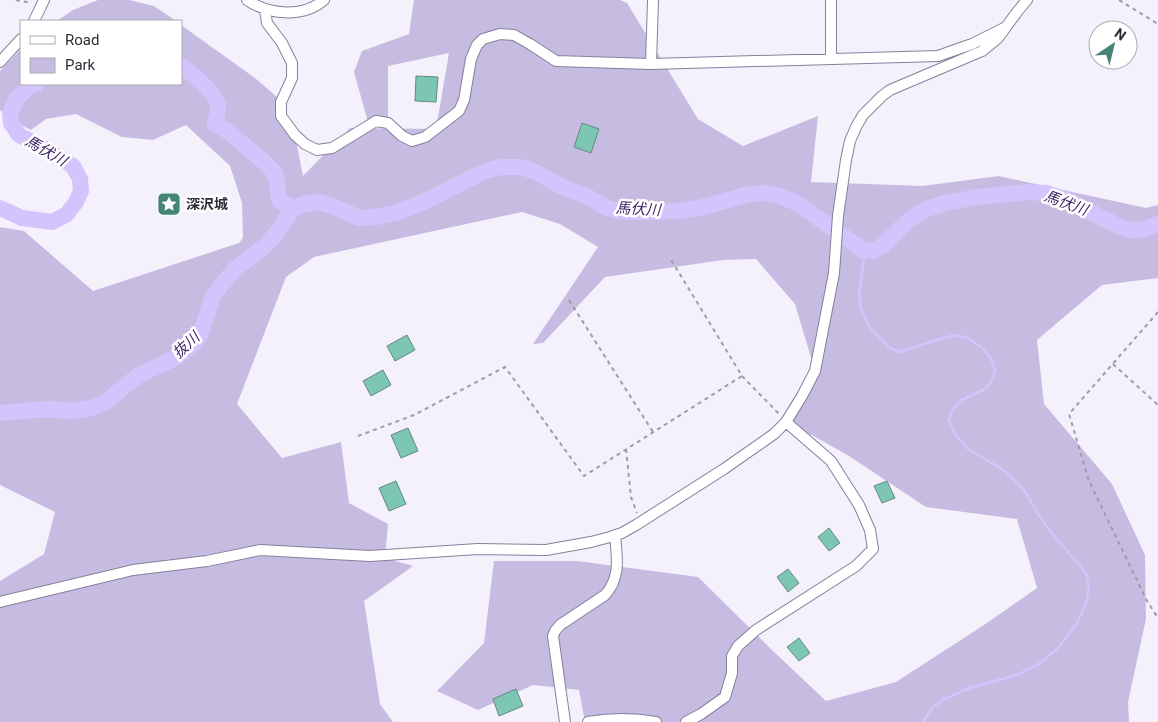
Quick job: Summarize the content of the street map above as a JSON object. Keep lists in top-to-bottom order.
{
  "water": ["馬伏川", "抜川"],
  "places": {
    "place": ["深沢城"]
  },
  "legend": ["Road", "Park"],
  "north": "top right"
}
